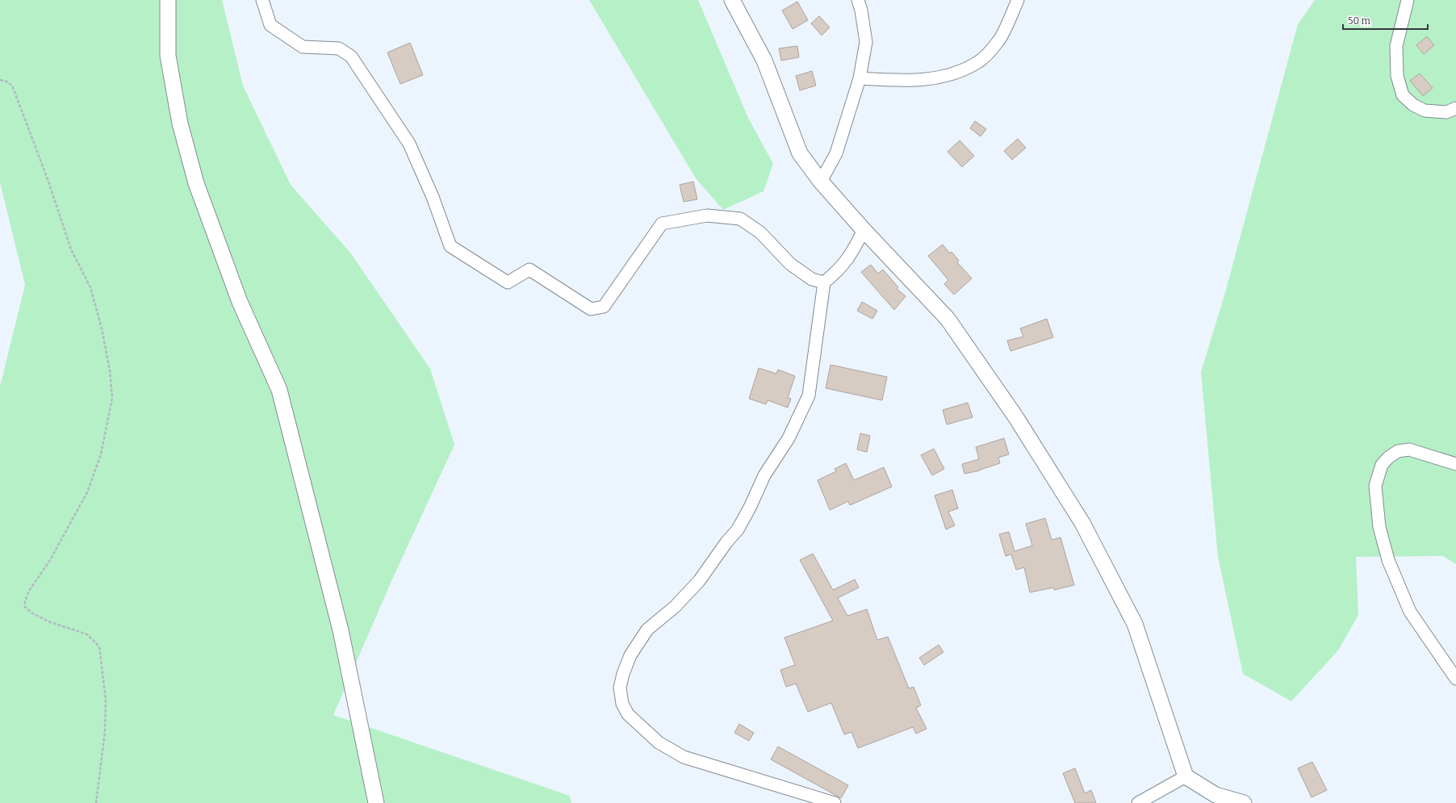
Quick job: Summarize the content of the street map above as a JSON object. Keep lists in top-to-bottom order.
{
  "scale_bar": "50 m"
}
